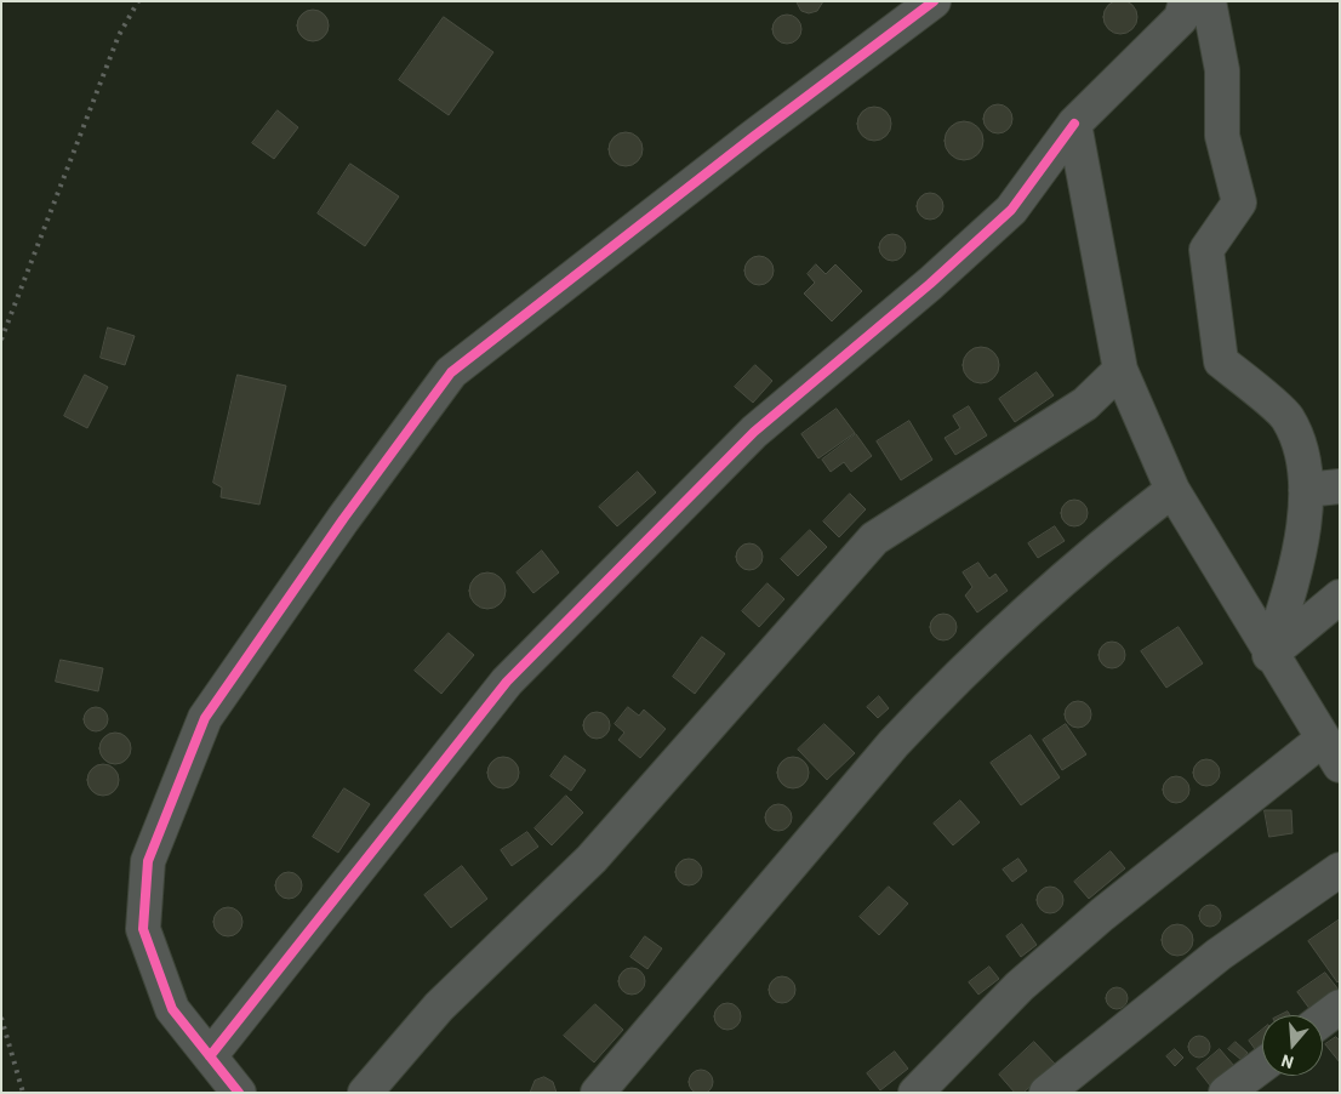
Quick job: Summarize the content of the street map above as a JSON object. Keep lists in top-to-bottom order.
{
  "north": "bottom"
}
